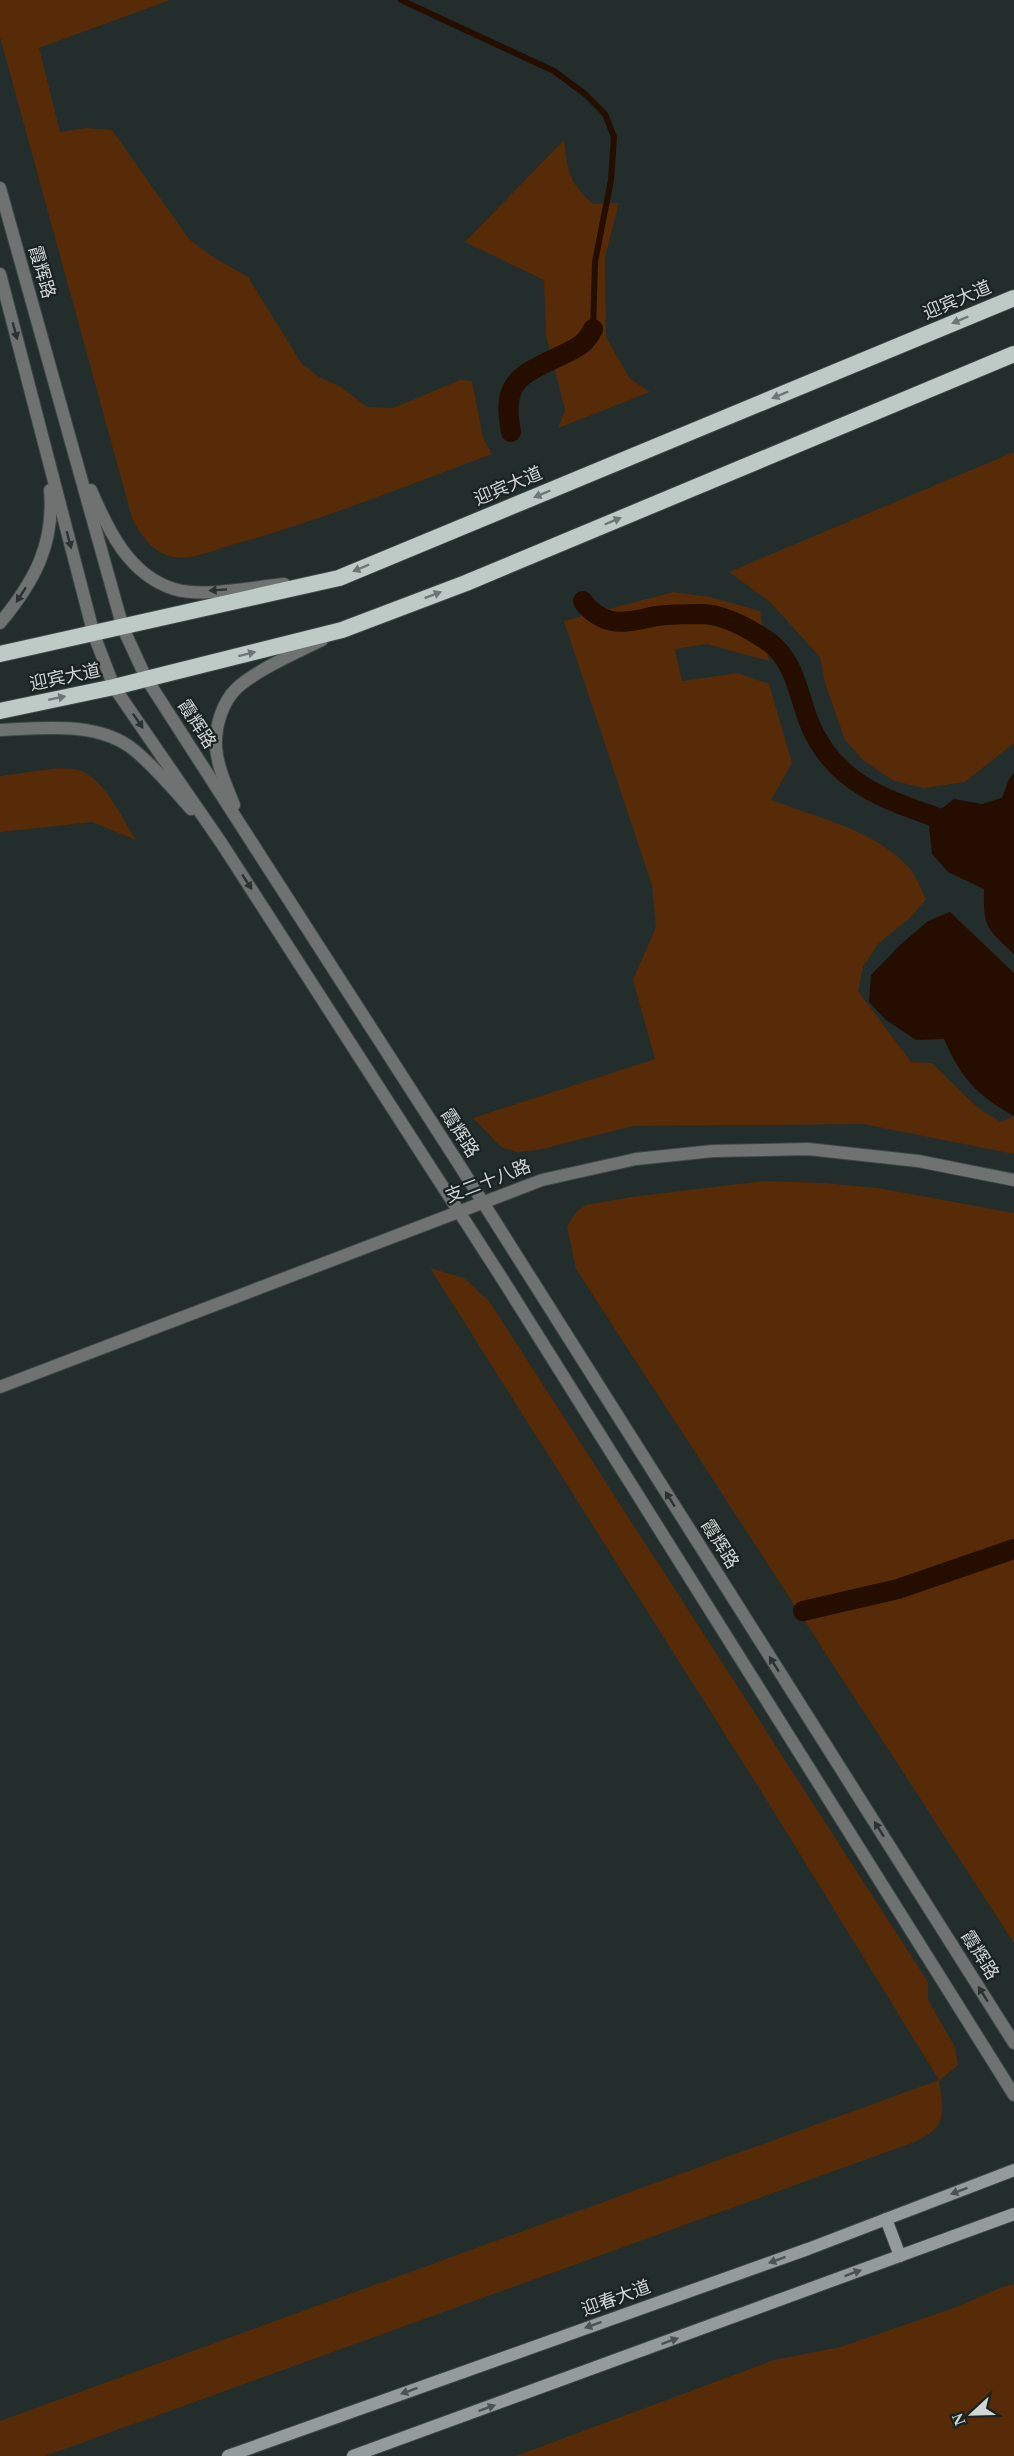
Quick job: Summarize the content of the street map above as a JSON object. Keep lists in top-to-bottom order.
{
  "streets": {
    "highway": ["迎宾大道"],
    "main road": ["迎春大道"],
    "street": ["霞辉路", "支二十八路"]
  },
  "crossings": [
    ["霞辉路", "迎宾大道"],
    ["霞辉路", "支二十八路"]
  ],
  "north": "left"
}
